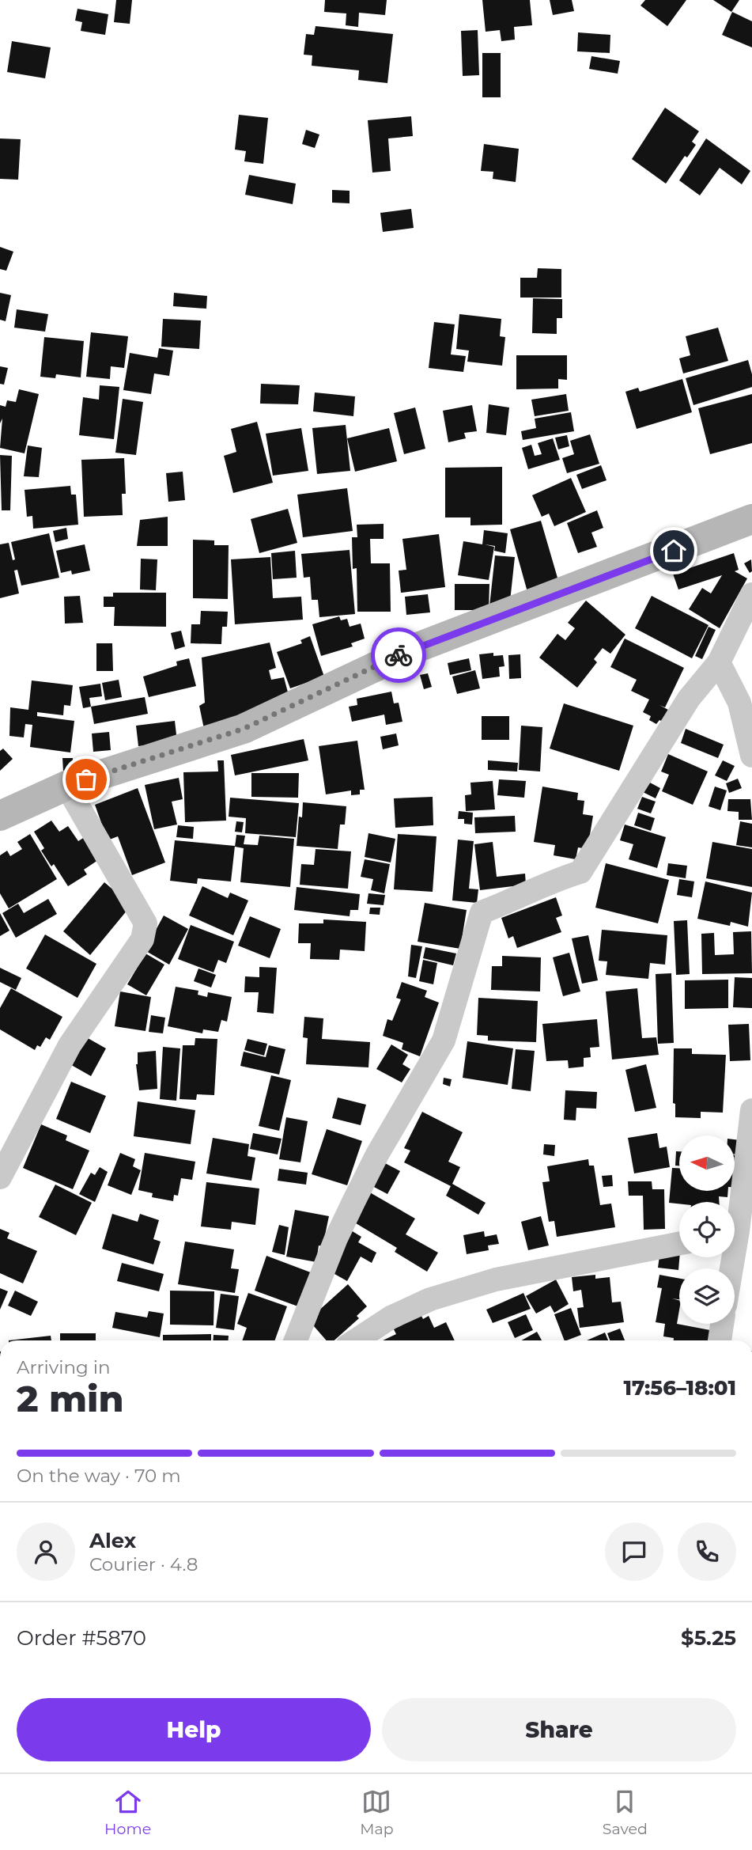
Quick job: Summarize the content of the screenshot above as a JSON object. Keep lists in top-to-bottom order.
{
  "north": "left",
  "page": {
    "heading": ["2 min", "Arriving in", "17:56–18:01"],
    "panel": [
      "Alex",
      "Courier · 4.8",
      "Order #5870",
      "$5.25"
    ],
    "bar": "On the way · 70 m",
    "buttons": ["Help", "Share"],
    "tabs": ["Home", "Map", "Saved"]
  }
}
